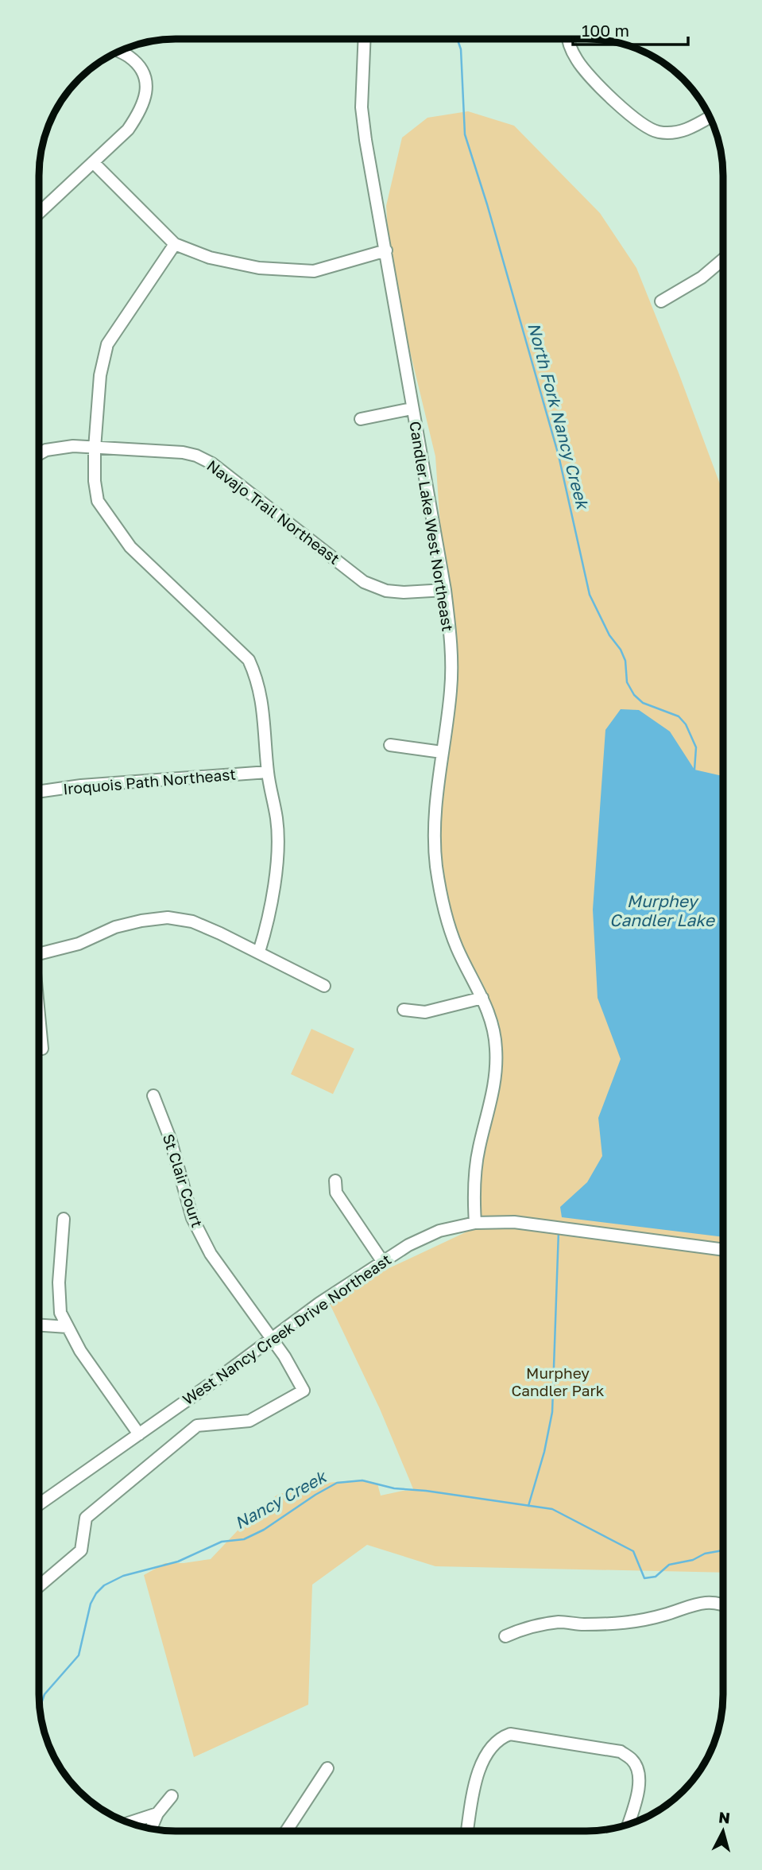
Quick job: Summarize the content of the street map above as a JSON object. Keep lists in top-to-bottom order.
{
  "streets": {
    "street": [
      "Navajo Trail Northeast",
      "Candler Lake West Northeast",
      "Iroquois Path Northeast",
      "St Clair Court",
      "West Nancy Creek Drive Northeast"
    ]
  },
  "crossings": [
    ["Navajo Trail Northeast", "Candler Lake West Northeast"],
    ["Candler Lake West Northeast", "West Nancy Creek Drive Northeast"],
    ["St Clair Court", "West Nancy Creek Drive Northeast"]
  ],
  "water": ["North Fork Nancy Creek", "Murphey Candler Lake", "Nancy Creek"],
  "parks": ["Murphey Candler Park"],
  "scale_bar": "100 m",
  "north": "top"
}
